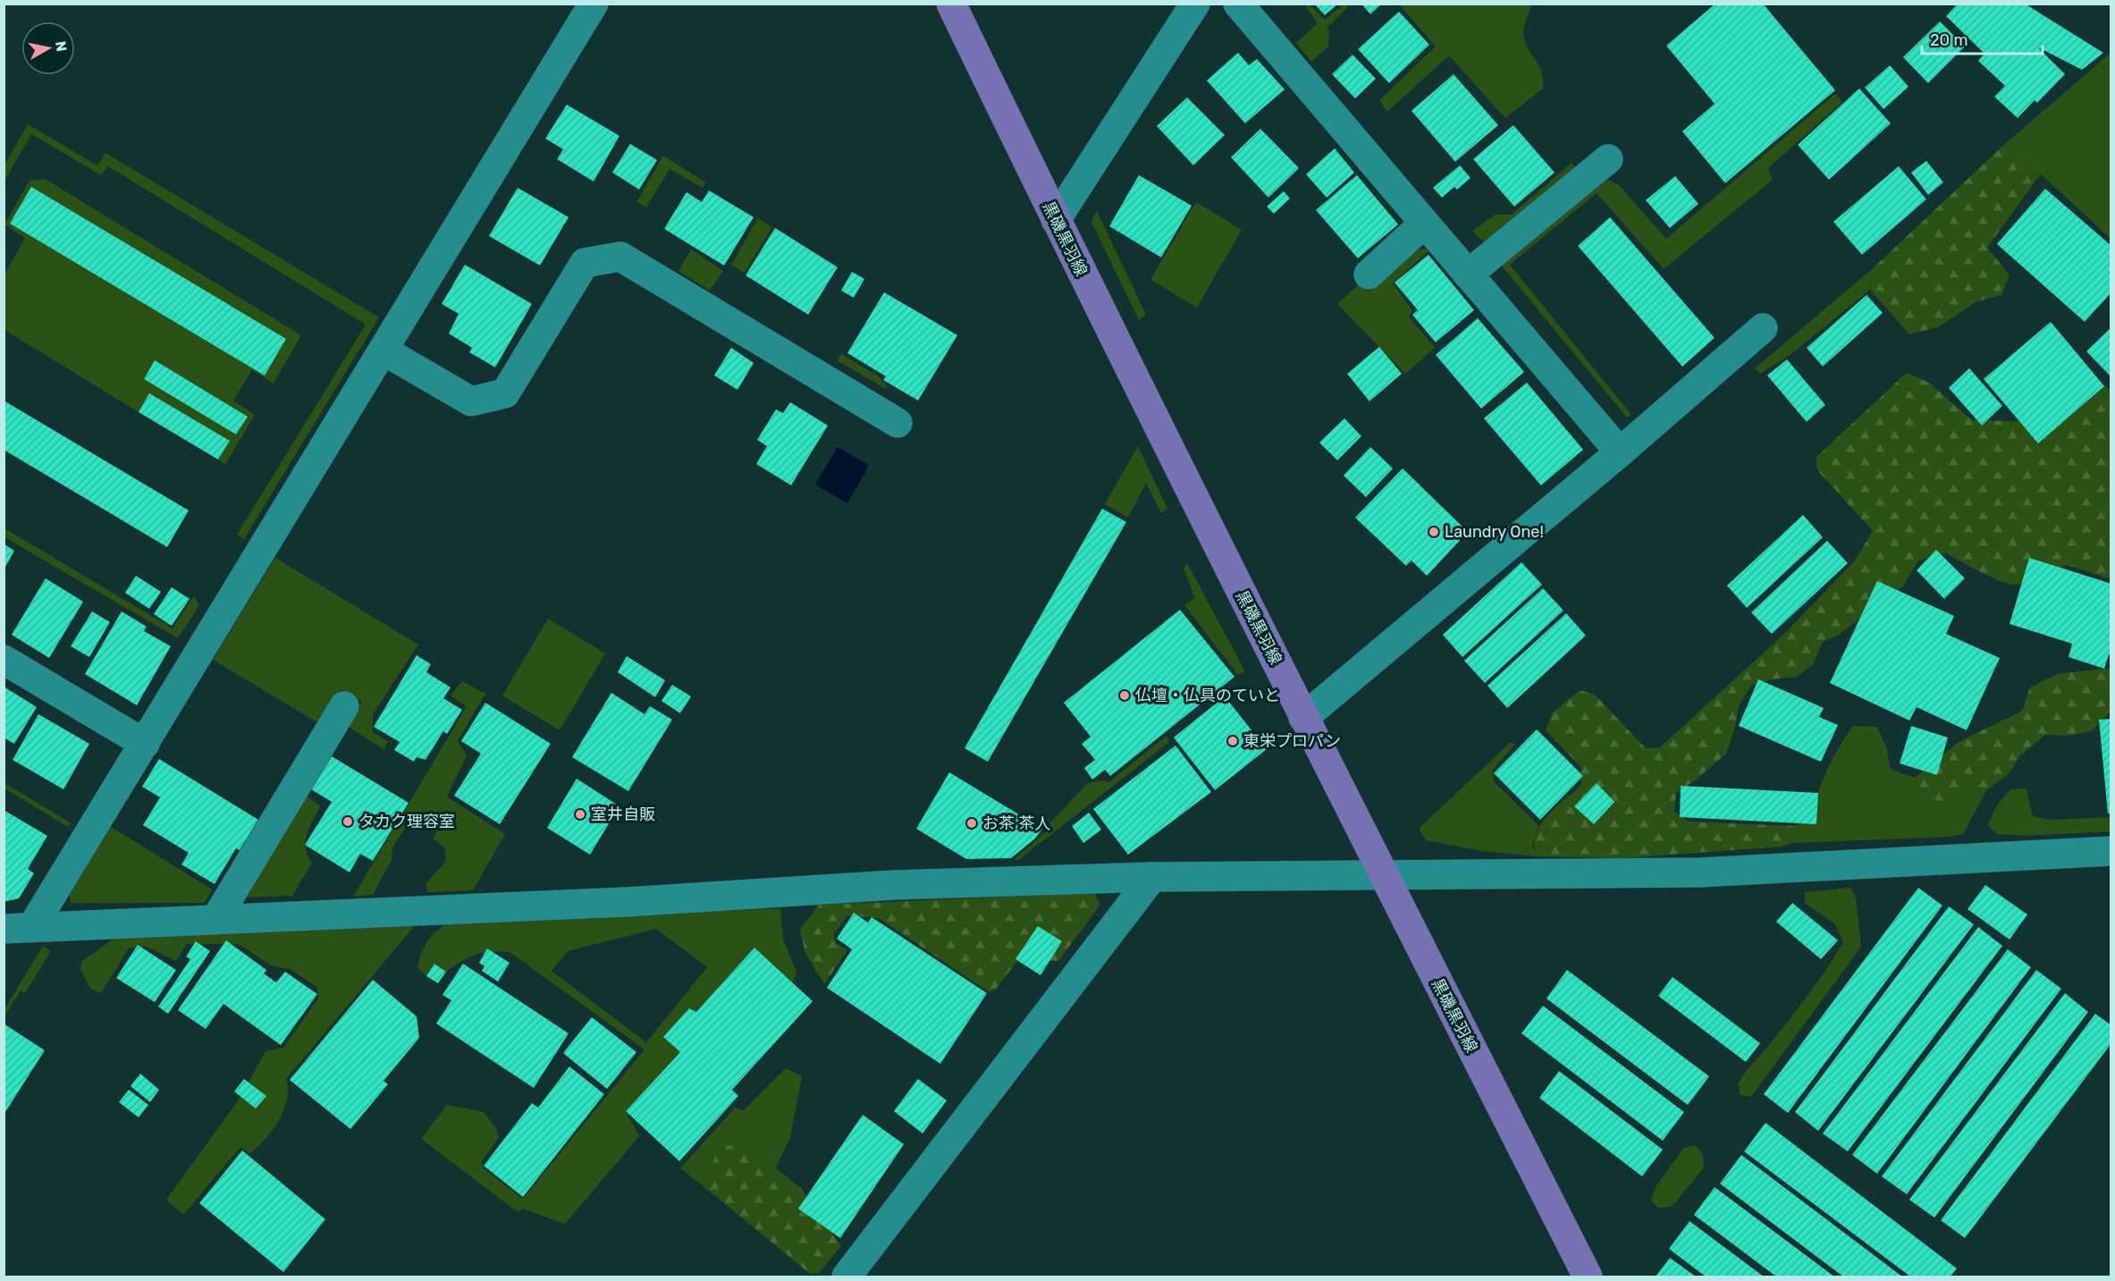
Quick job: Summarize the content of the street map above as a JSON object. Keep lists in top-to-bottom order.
{
  "streets": {
    "main road": ["黒磯黒羽線"]
  },
  "places": [
    "Laundry One!",
    "仏壇・仏具のていと",
    "東栄プロパン",
    "室井自販",
    "タカク理容室",
    "お茶 茶人"
  ],
  "scale_bar": "20 m",
  "north": "right"
}
